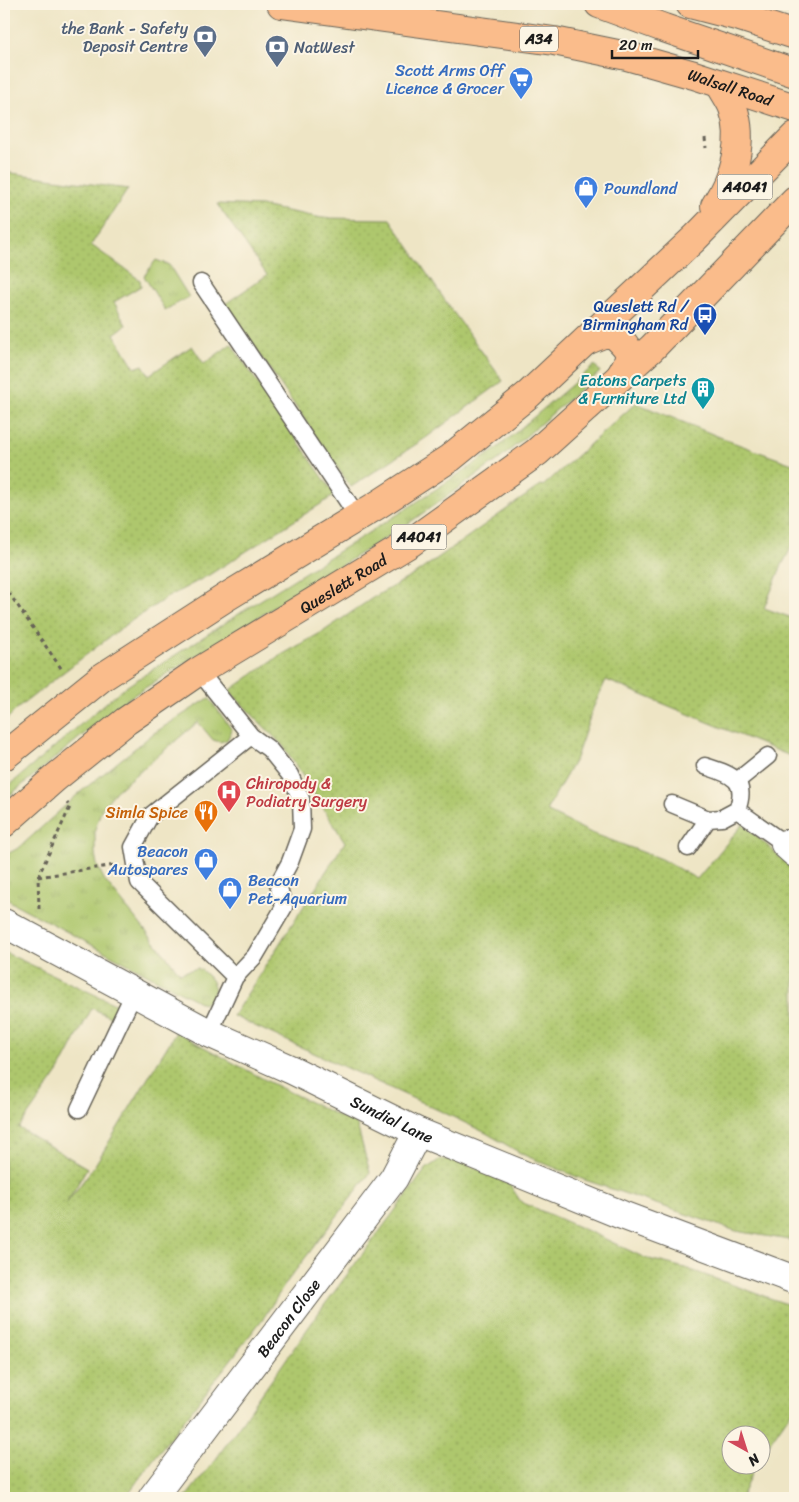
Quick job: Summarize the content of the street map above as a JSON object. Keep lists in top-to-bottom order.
{
  "streets": {
    "highway": [
      "A34",
      "Walsall Road",
      "A4041",
      "Queslett Road"
    ],
    "street": ["Sundial Lane", "Beacon Close"]
  },
  "crossings": [
    ["Sundial Lane", "Beacon Close"]
  ],
  "places": {
    "bank": ["the Bank - Safety Deposit Centre", "NatWest"],
    "supermarket": ["Scott Arms Off Licence & Grocer"],
    "shop": ["Poundland", "Beacon Autospares", "Beacon Pet-Aquarium"],
    "bus stop": ["Queslett Rd / Birmingham Rd"],
    "building": ["Eatons Carpets & Furniture Ltd"],
    "hospital": ["Chiropody & Podiatry Surgery"],
    "restaurant": ["Simla Spice"]
  },
  "scale_bar": "20 m",
  "north": "bottom right"
}
